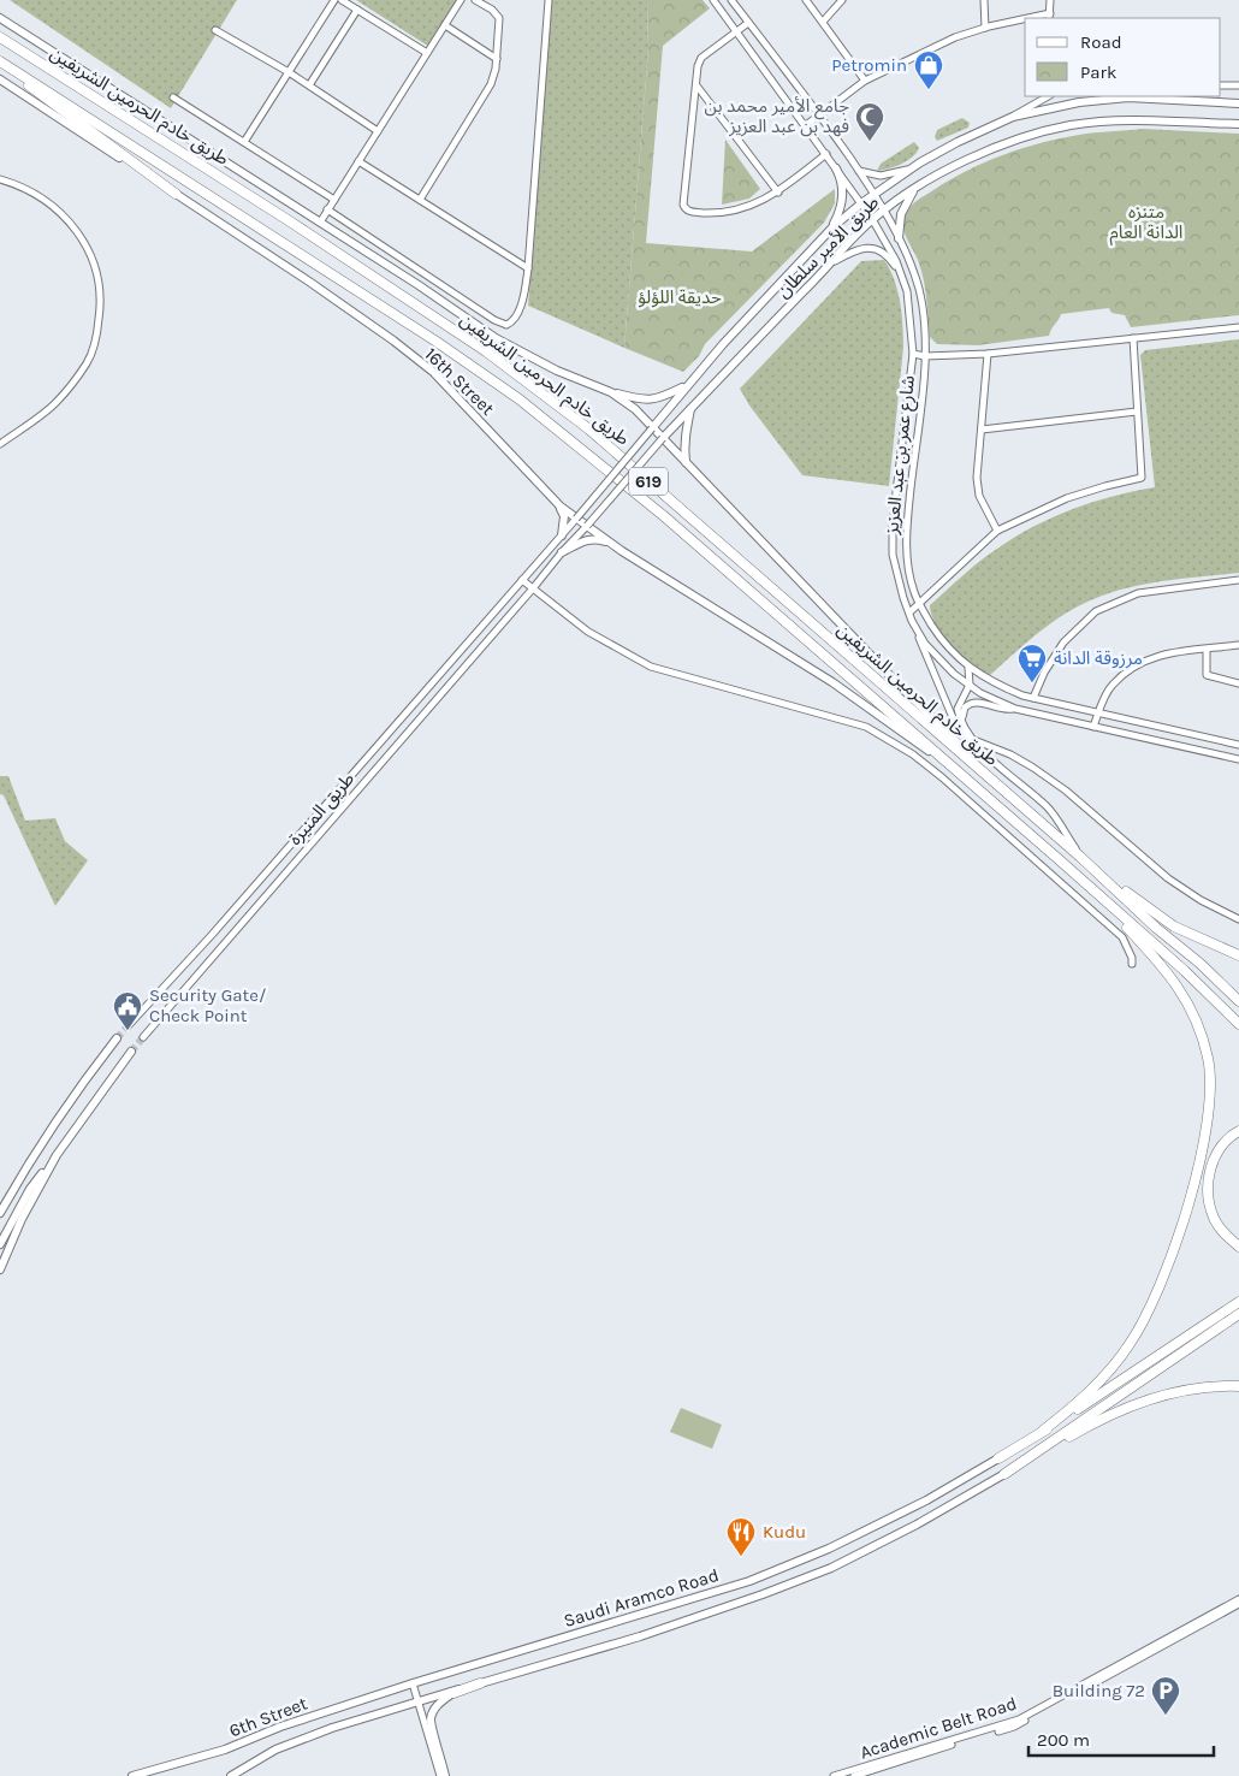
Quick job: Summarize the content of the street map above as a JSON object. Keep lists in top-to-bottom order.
{
  "streets": {
    "highway": ["طريق خادم الحرمين الشريفين", "619"],
    "main road": [
      "طريق الأمير سلطان",
      "16th Street",
      "Saudi Aramco Road",
      "6th Street"
    ],
    "street": ["شارع عمر بن عبد العزيز", "طريق المنيرة", "Academic Belt Road"]
  },
  "crossings": [
    ["طريق الأمير سلطان", "16th Street"],
    ["طريق الأمير سلطان", "شارع عمر بن عبد العزيز"],
    ["طريق الأمير سلطان", "طريق المنيرة"],
    ["16th Street", "طريق المنيرة"],
    ["Saudi Aramco Road", "6th Street"]
  ],
  "parks": ["متنزه الدانة العام", "حديقة اللؤلؤ"],
  "places": {
    "shop": ["Petromin"],
    "mosque": ["جامع الأمير محمد بن فهد بن عبد العزيز"],
    "supermarket": ["مرزوقة الدانة"],
    "public building": ["Security Gate/ Check Point"],
    "restaurant": ["Kudu"],
    "parking": ["Building 72"]
  },
  "legend": ["Road", "Park"],
  "scale_bar": "200 m"
}
